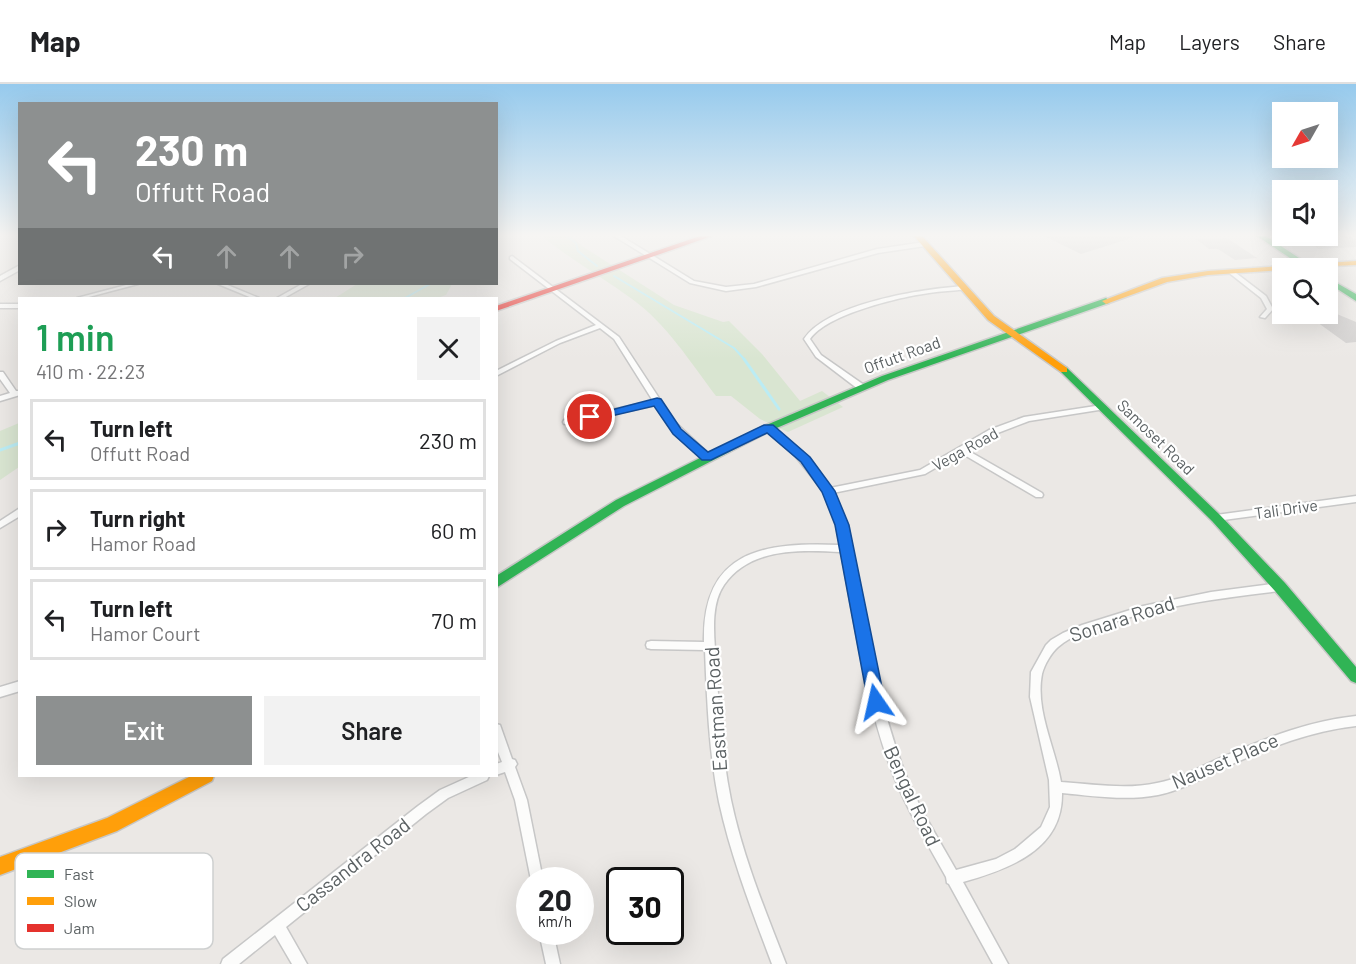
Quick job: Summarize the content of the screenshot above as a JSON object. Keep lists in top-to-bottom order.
{
  "streets": {
    "street": [
      "Offutt Road",
      "Samoset Road",
      "Vega Road",
      "Tali Drive",
      "Sonara Road",
      "Eastman Road",
      "Nauset Place",
      "Bengal Road",
      "Cassandra Road"
    ]
  },
  "crossings": [
    ["Offutt Road", "Samoset Road"],
    ["Offutt Road", "Bengal Road"],
    ["Samoset Road", "Vega Road"],
    ["Samoset Road", "Tali Drive"],
    ["Samoset Road", "Sonara Road"],
    ["Vega Road", "Bengal Road"],
    ["Sonara Road", "Nauset Place"],
    ["Sonara Road", "Bengal Road"],
    ["Eastman Road", "Bengal Road"]
  ],
  "legend": ["Fast", "Slow", "Jam"],
  "north": "bottom left",
  "page": {
    "header": "Map",
    "nav": ["Map", "Layers", "Share"],
    "turn": ["230 m", "Offutt Road"],
    "heading": ["1 min", "410 m · 22:23"],
    "list": [
      {
        "name": "Turn left",
        "note": "Offutt Road",
        "value": "230 m"
      },
      {
        "name": "Turn right",
        "note": "Hamor Road",
        "value": "60 m"
      },
      {
        "name": "Turn left",
        "note": "Hamor Court",
        "value": "70 m"
      }
    ],
    "buttons": ["Exit", "Share"],
    "speed": "20 km/h",
    "limit": "30"
  }
}
